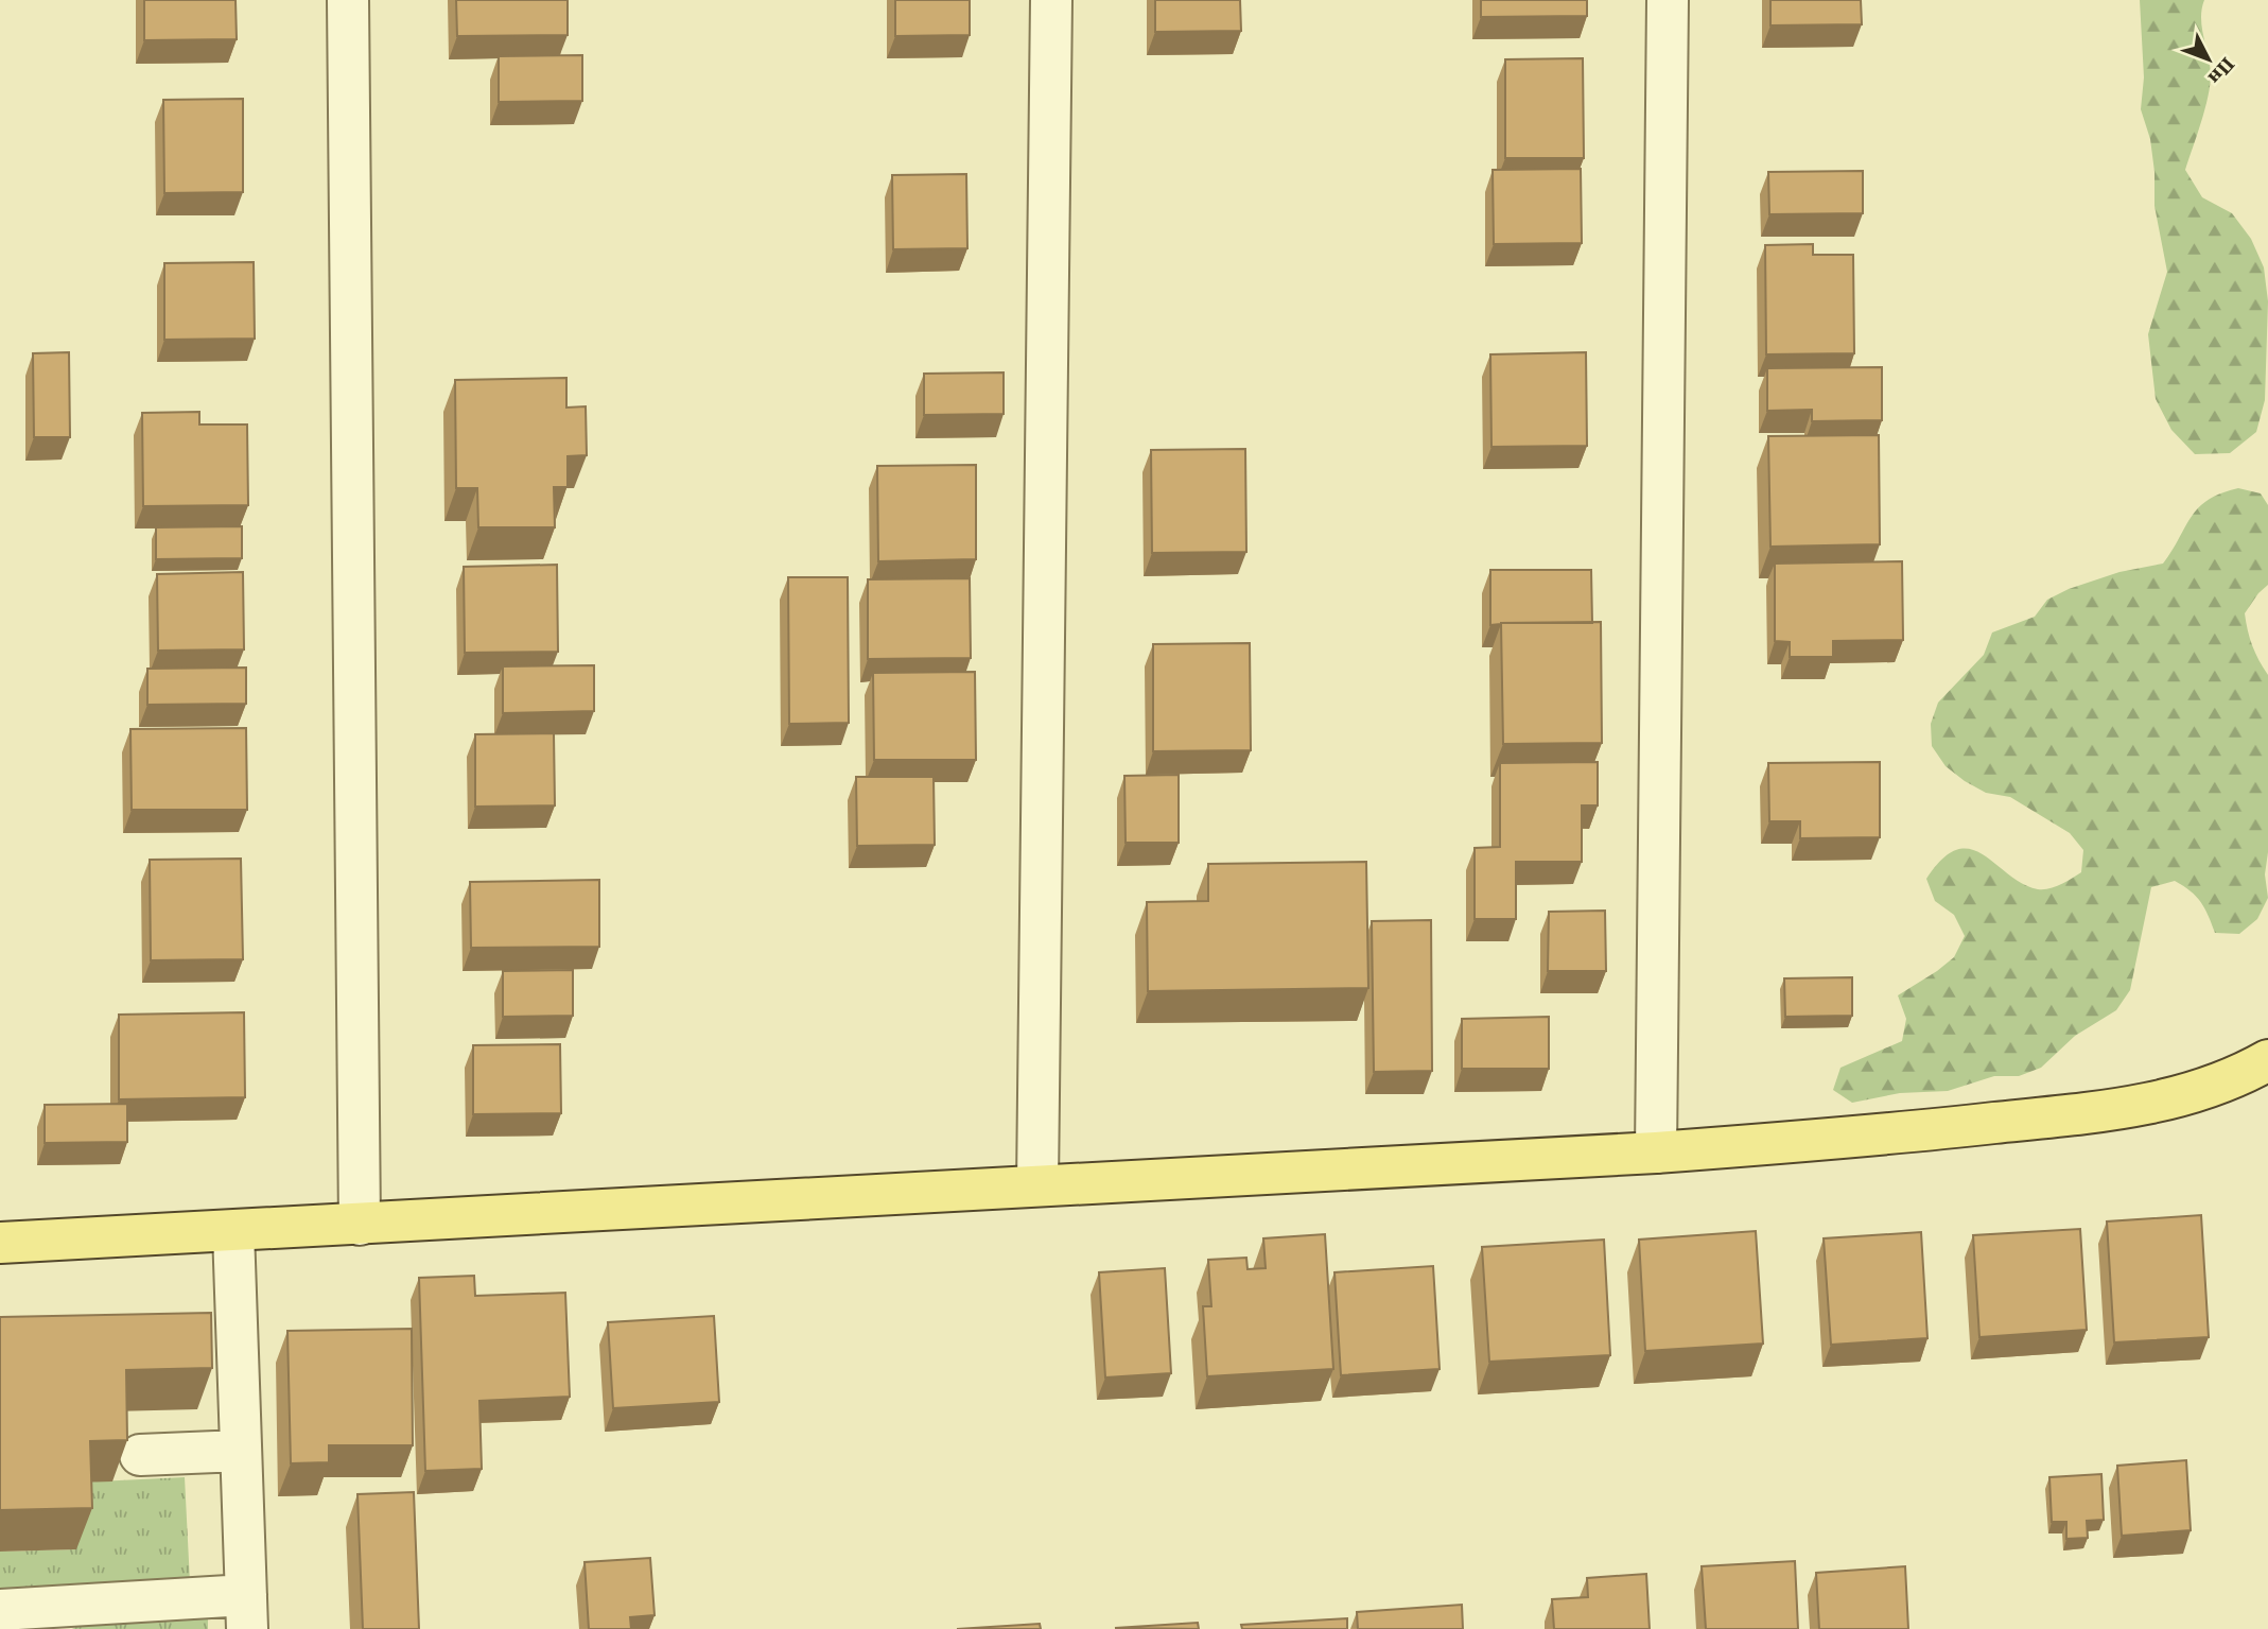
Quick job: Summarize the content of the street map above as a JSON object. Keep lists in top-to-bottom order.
{
  "north": "bottom right"
}
